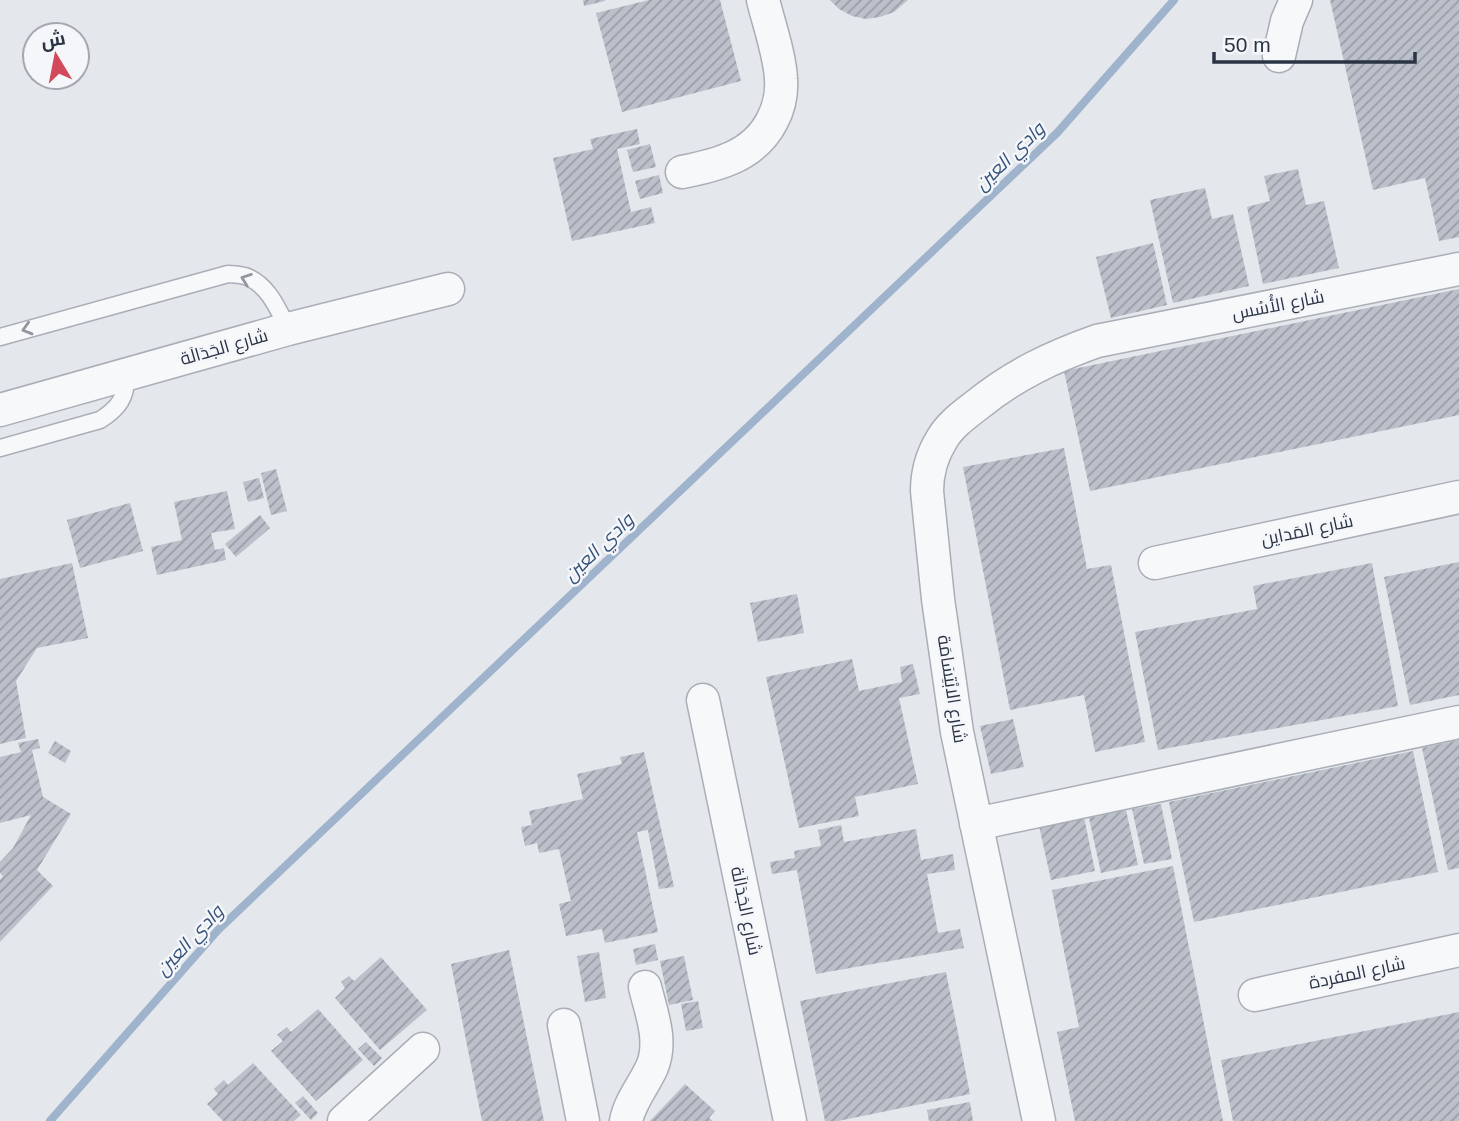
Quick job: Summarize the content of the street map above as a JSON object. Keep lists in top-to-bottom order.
{
  "streets": {
    "street": [
      "شارع الأُسُس",
      "شارع الجَدَالَة",
      "شارع المَداين",
      "شارع الابْتِسَامَة",
      "شارع المفردة"
    ]
  },
  "crossings": [
    ["شارع الأُسُس", "شارع الابْتِسَامَة"]
  ],
  "water": ["وادي العين"],
  "scale_bar": "50 m",
  "north": "top"
}
